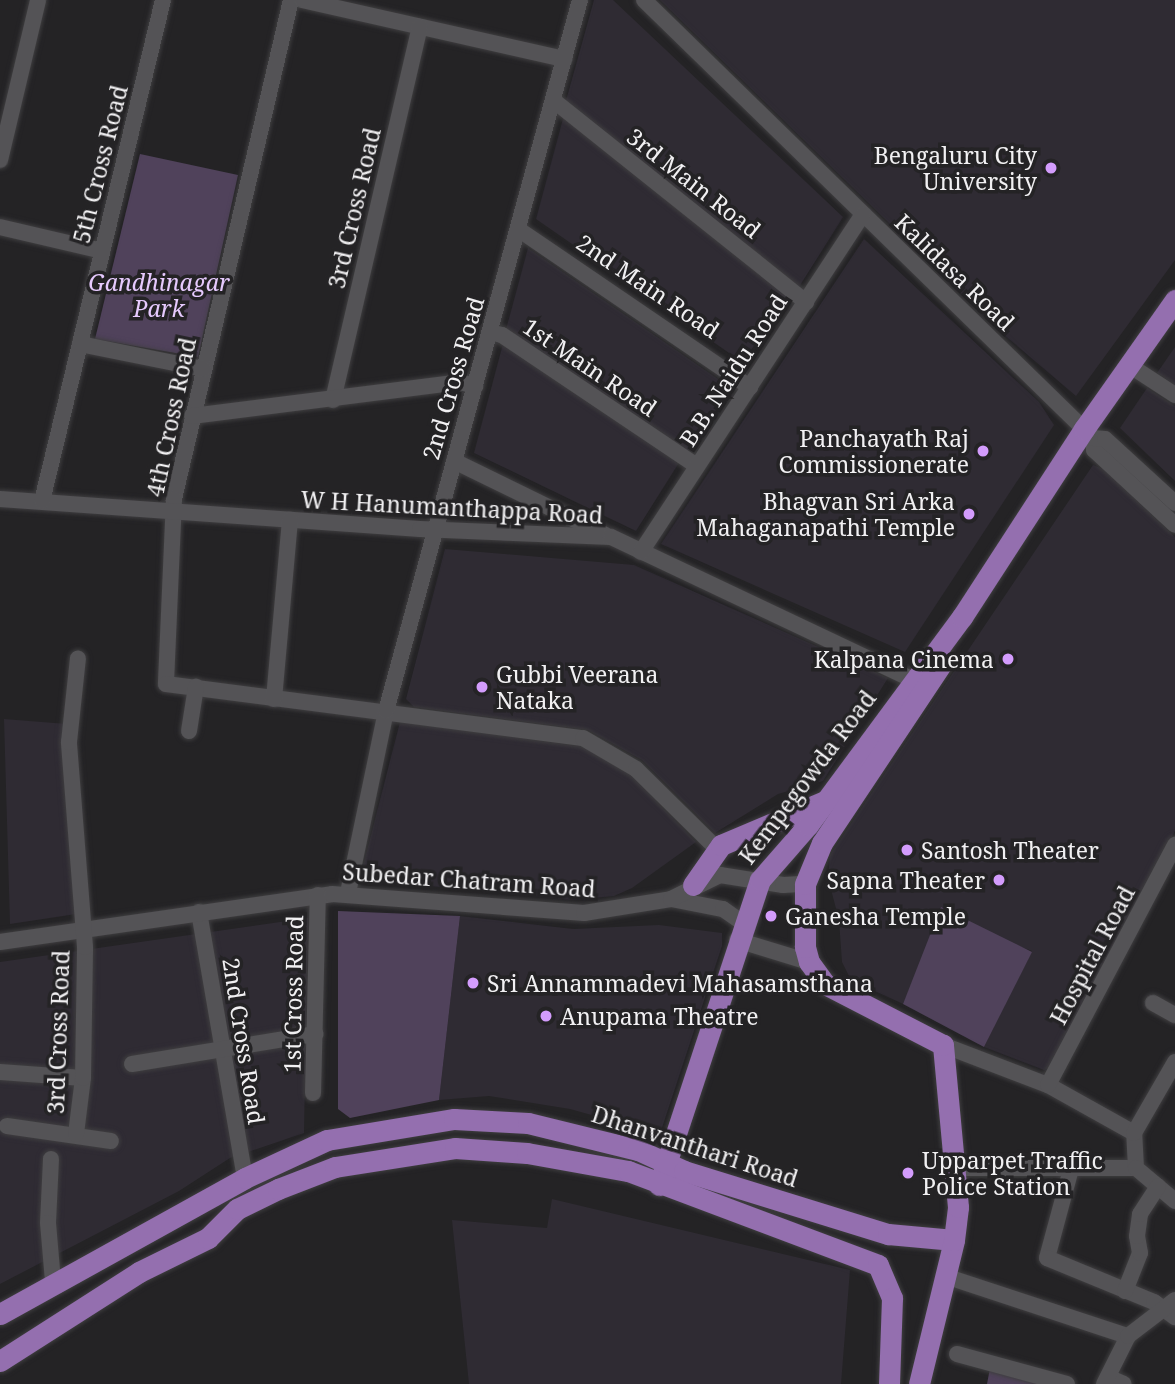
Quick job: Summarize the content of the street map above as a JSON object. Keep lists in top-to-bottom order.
{
  "streets": {
    "main road": ["Kempegowda Road", "Dhanvanthari Road"],
    "street": [
      "5th Cross Road",
      "3rd Main Road",
      "3rd Cross Road",
      "Kalidasa Road",
      "2nd Main Road",
      "1st Main Road",
      "B.B. Naidu Road",
      "2nd Cross Road",
      "4th Cross Road",
      "W H Hanumanthappa Road",
      "Subedar Chatram Road",
      "Hospital Road",
      "1st Cross Road"
    ]
  },
  "crossings": [
    ["5th Cross Road", "W H Hanumanthappa Road"],
    ["3rd Main Road", "B.B. Naidu Road"],
    ["3rd Main Road", "2nd Cross Road"],
    ["3rd Cross Road", "Subedar Chatram Road"],
    ["Kalidasa Road", "B.B. Naidu Road"],
    ["Kalidasa Road", "Kempegowda Road"],
    ["2nd Main Road", "B.B. Naidu Road"],
    ["2nd Main Road", "2nd Cross Road"],
    ["1st Main Road", "B.B. Naidu Road"],
    ["1st Main Road", "2nd Cross Road"],
    ["B.B. Naidu Road", "W H Hanumanthappa Road"],
    ["2nd Cross Road", "W H Hanumanthappa Road"],
    ["2nd Cross Road", "Subedar Chatram Road"],
    ["2nd Cross Road", "Dhanvanthari Road"],
    ["4th Cross Road", "W H Hanumanthappa Road"],
    ["W H Hanumanthappa Road", "Kempegowda Road"],
    ["Kempegowda Road", "Subedar Chatram Road"],
    ["Kempegowda Road", "Dhanvanthari Road"],
    ["Subedar Chatram Road", "1st Cross Road"]
  ],
  "parks": ["Gandhinagar Park"],
  "places": [
    "Bengaluru City University",
    "Panchayath Raj Commissionerate",
    "Bhagvan Sri Arka Mahaganapathi Temple",
    "Kalpana Cinema",
    "Gubbi Veerana Nataka",
    "Santosh Theater",
    "Sapna Theater",
    "Ganesha Temple",
    "Sri Annammadevi Mahasamsthana",
    "Anupama Theatre",
    "Upparpet Traffic Police Station"
  ]
}
